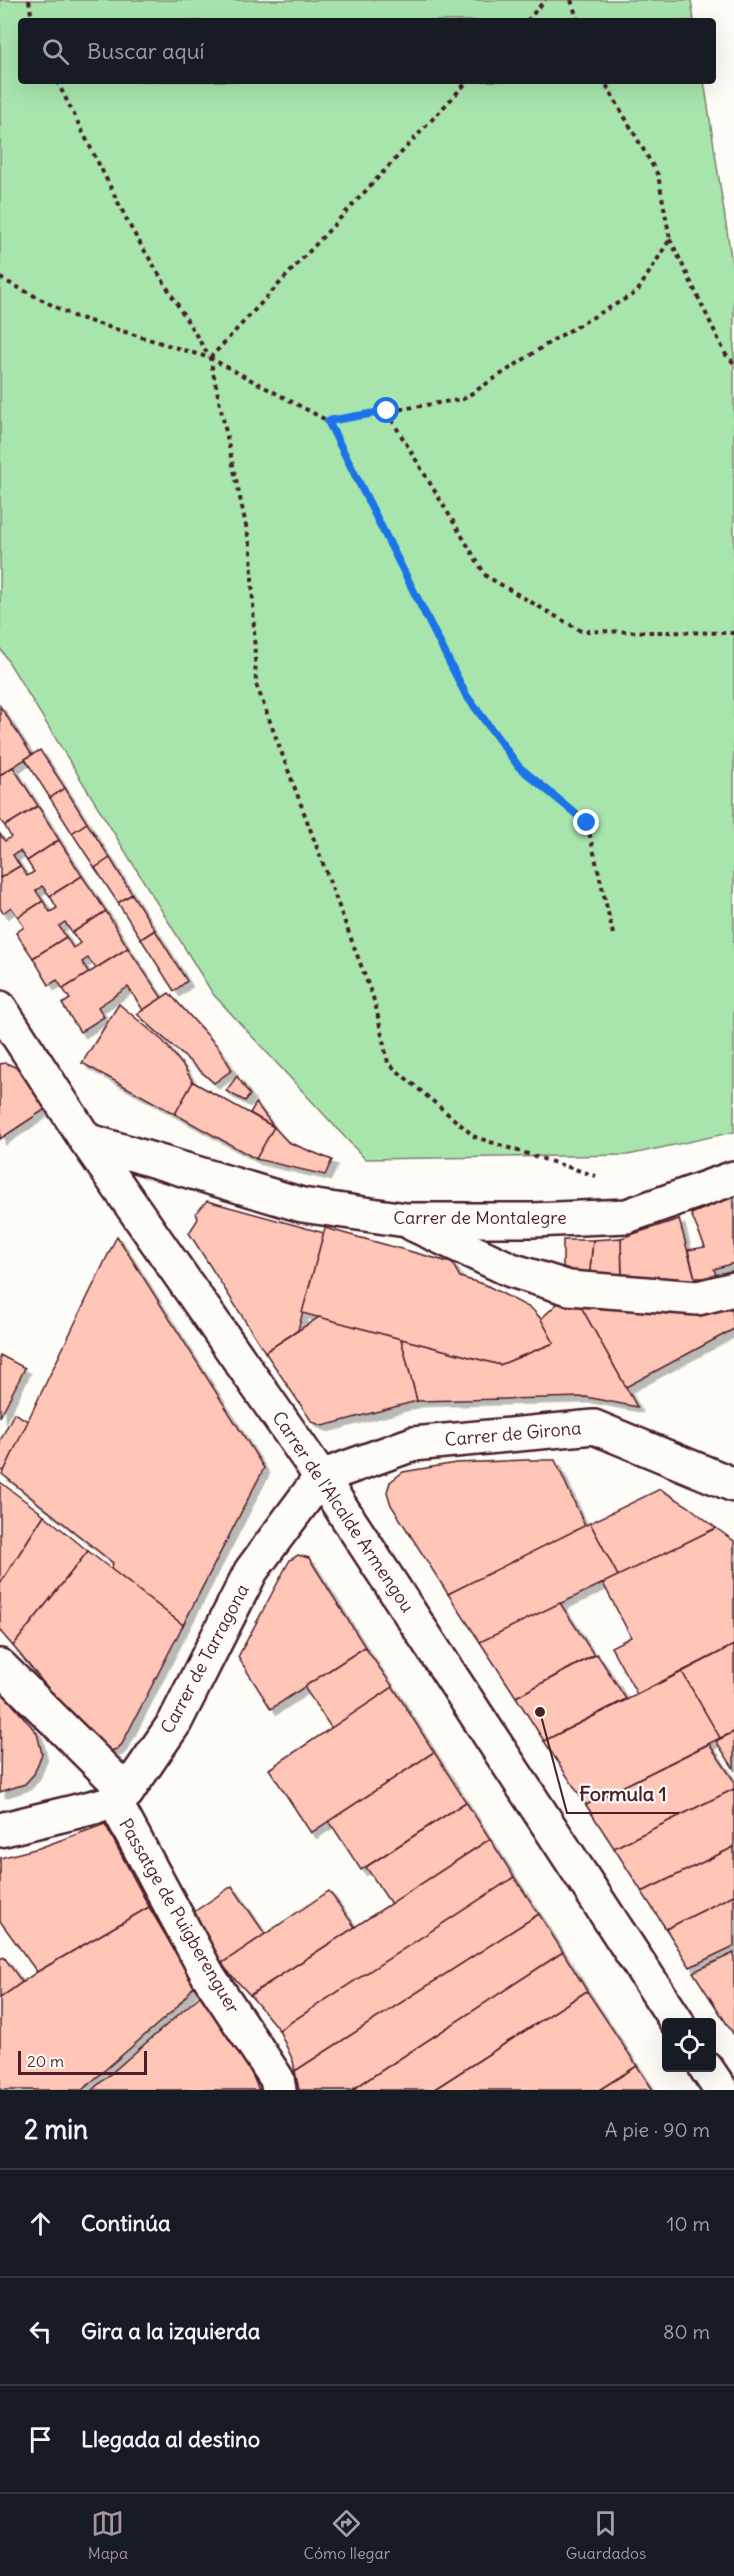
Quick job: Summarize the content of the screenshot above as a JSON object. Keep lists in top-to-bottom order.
{
  "streets": {
    "street": [
      "Carrer de Montalegre",
      "Carrer de Girona",
      "Carrer de l'Alcalde Armengou",
      "Carrer de Tarragona",
      "Passatge de Puigberenguer"
    ]
  },
  "crossings": [
    ["Carrer de Montalegre", "Carrer de l'Alcalde Armengou"],
    ["Carrer de Girona", "Carrer de l'Alcalde Armengou"],
    ["Carrer de Girona", "Carrer de Tarragona"],
    ["Carrer de l'Alcalde Armengou", "Carrer de Tarragona"],
    ["Carrer de Tarragona", "Passatge de Puigberenguer"]
  ],
  "places": ["Formula 1"],
  "scale_bar": "20 m",
  "page": {
    "search": "Buscar aquí",
    "scale": "20 m",
    "heading": ["2 min", "A pie · 90 m"],
    "list": [
      ["Continúa", "10 m"],
      ["Gira a la izquierda", "80 m"],
      "Llegada al destino"
    ],
    "nav": ["Mapa", "Cómo llegar", "Guardados"]
  }
}
